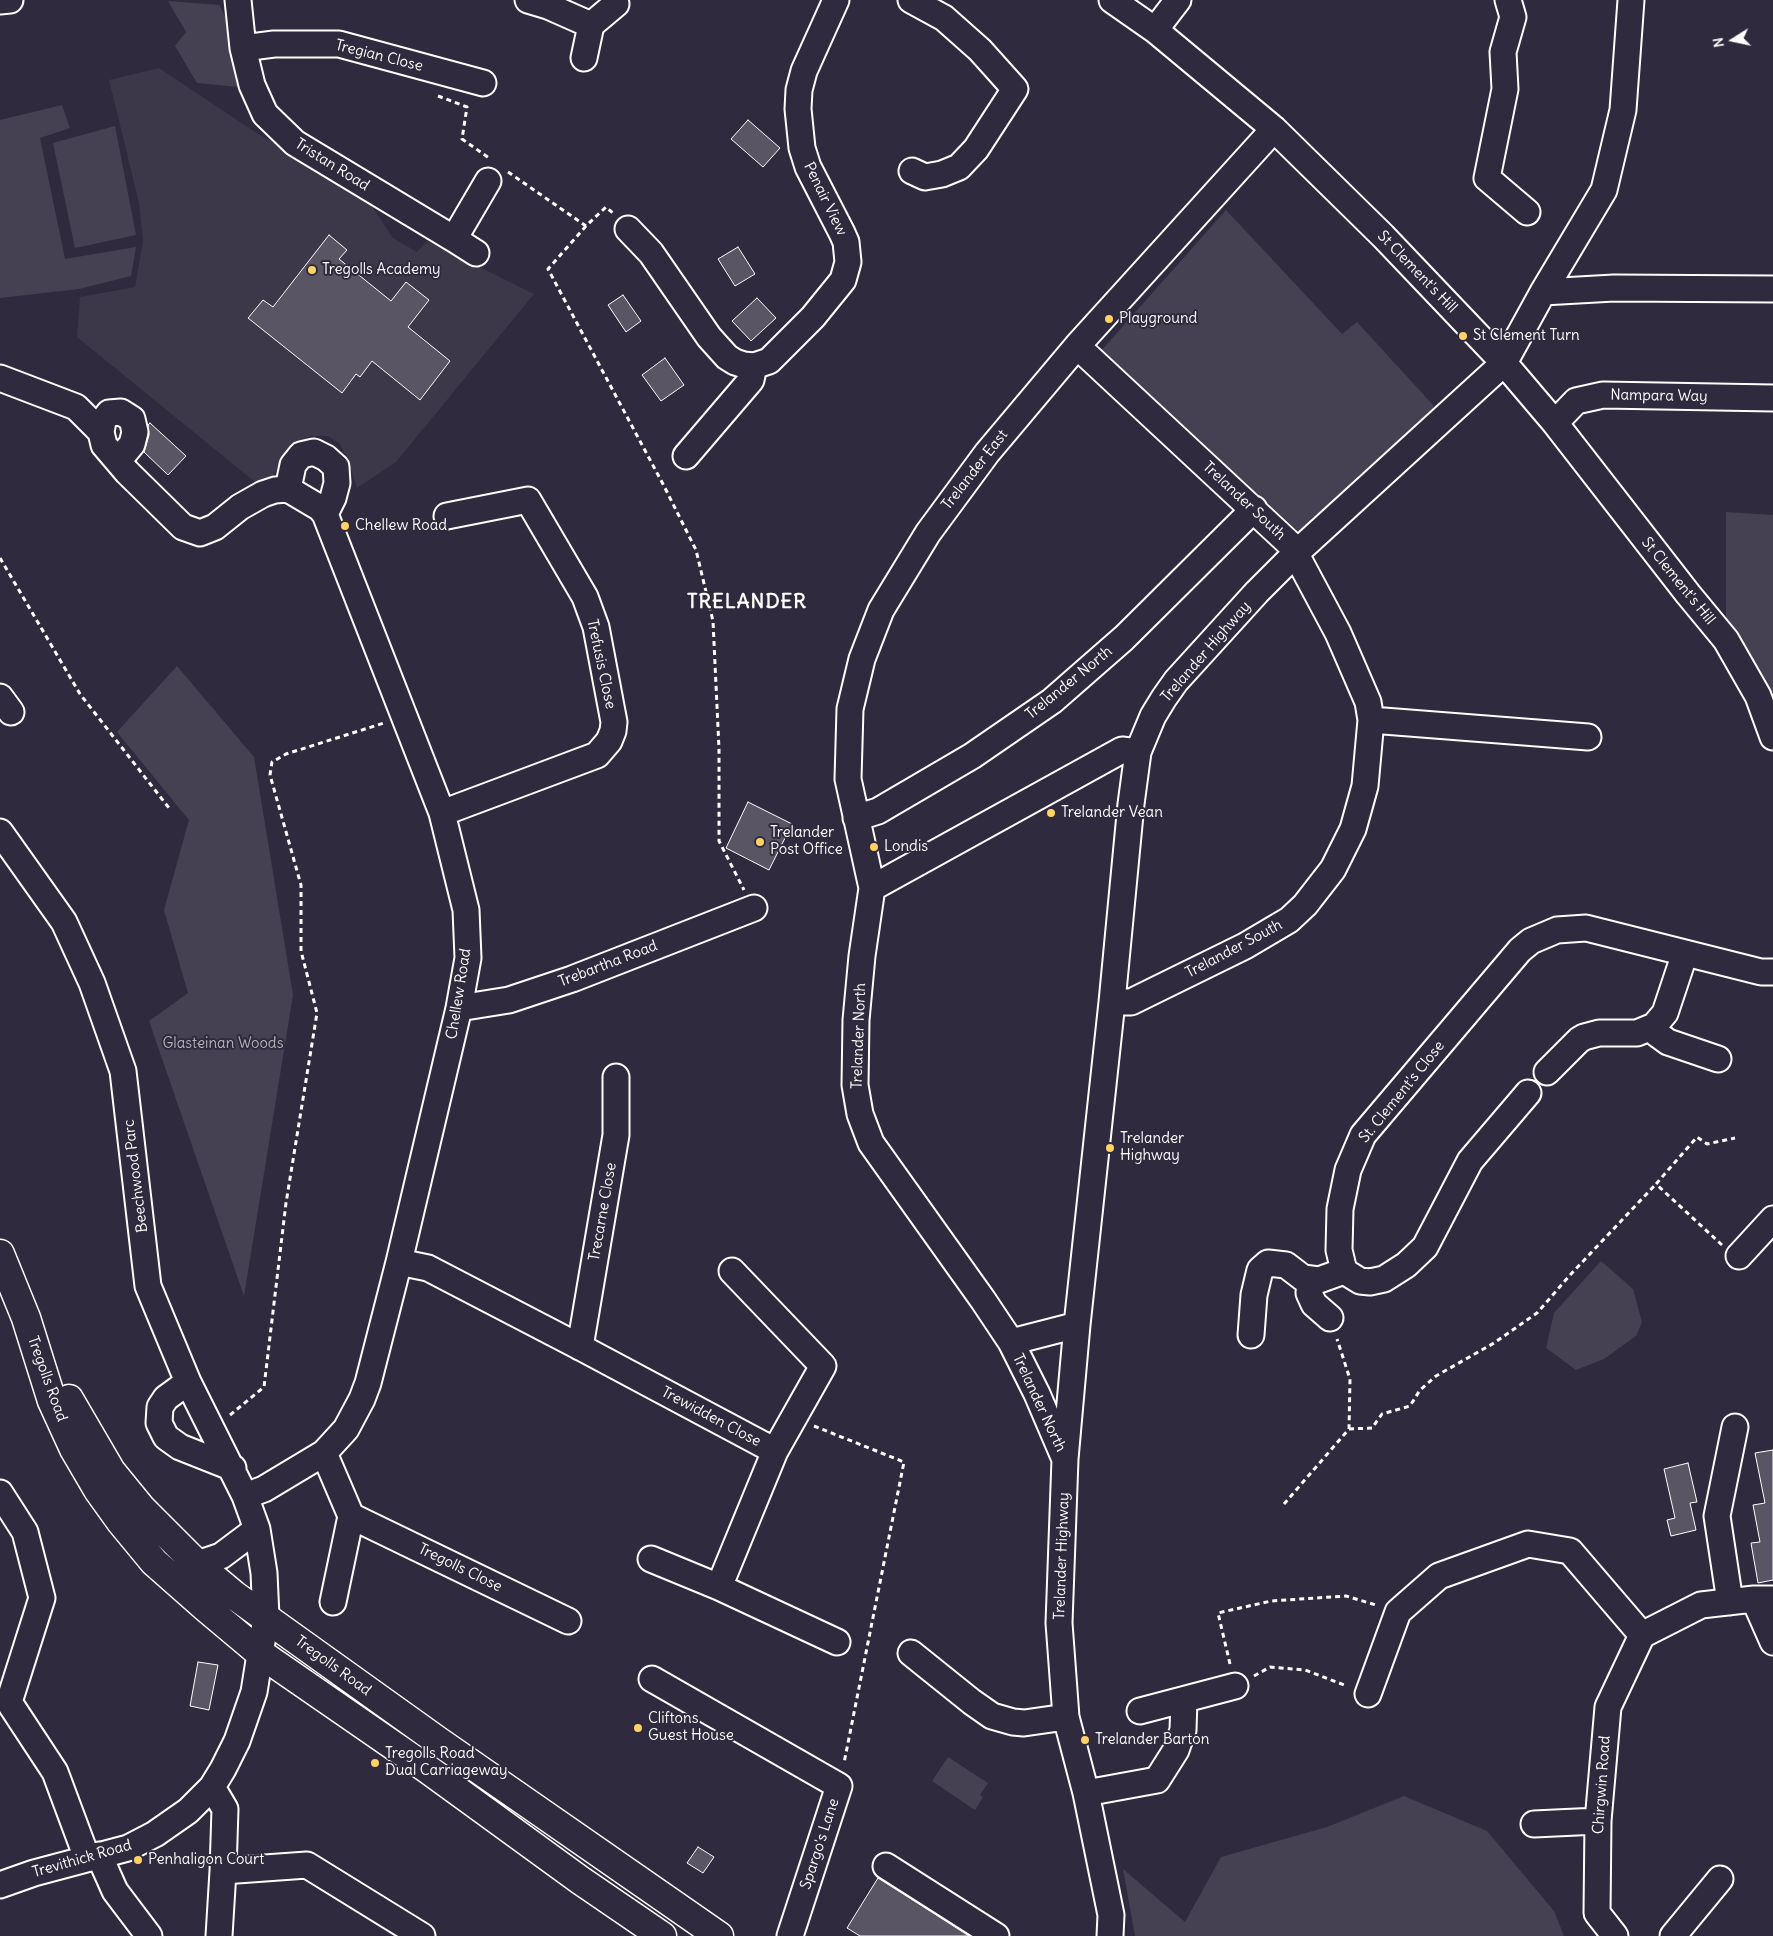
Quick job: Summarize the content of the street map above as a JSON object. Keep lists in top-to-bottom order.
{
  "streets": {
    "highway": ["Tregolls Road"],
    "street": [
      "Tregian Close",
      "Tristan Road",
      "Penair View",
      "St Clement's Hill",
      "Nampara Way",
      "Trelander East",
      "Trelander South",
      "Trelander Highway",
      "Trefusis Close",
      "Trelander North",
      "Trebartha Road",
      "Chellew Road",
      "St. Clement's Close",
      "Beechwood Parc",
      "Trecarne Close",
      "Trewidden Close",
      "Tregolls Close",
      "Chirgwin Road",
      "Spargo's Lane",
      "Trevithick Road"
    ]
  },
  "crossings": [
    ["Tregian Close", "Tristan Road"],
    ["St Clement's Hill", "Nampara Way"],
    ["St Clement's Hill", "Trelander East"],
    ["St Clement's Hill", "Trelander Highway"],
    ["Trelander East", "Trelander South"],
    ["Trelander East", "Trelander North"],
    ["Trelander South", "Trelander Highway"],
    ["Trelander South", "Trelander North"],
    ["Trelander Highway", "Trelander North"],
    ["Trefusis Close", "Chellew Road"],
    ["Trebartha Road", "Chellew Road"],
    ["Chellew Road", "Beechwood Parc"],
    ["Chellew Road", "Trewidden Close"],
    ["Beechwood Parc", "Tregolls Road"],
    ["Beechwood Parc", "Trevithick Road"],
    ["Trecarne Close", "Trewidden Close"],
    ["Tregolls Road", "Trevithick Road"]
  ],
  "districts": ["TRELANDER"],
  "parks": ["Glasteinan Woods"],
  "places": [
    "Tregolls Academy",
    "Playground",
    "St Clement Turn",
    "Chellew Road",
    "Trelander Vean",
    "Trelander Post Office",
    "Londis",
    "Trelander Highway",
    "Cliftons Guest House",
    "Trelander Barton",
    "Tregolls Road Dual Carriageway",
    "Penhaligon Court"
  ],
  "north": "left"
}
